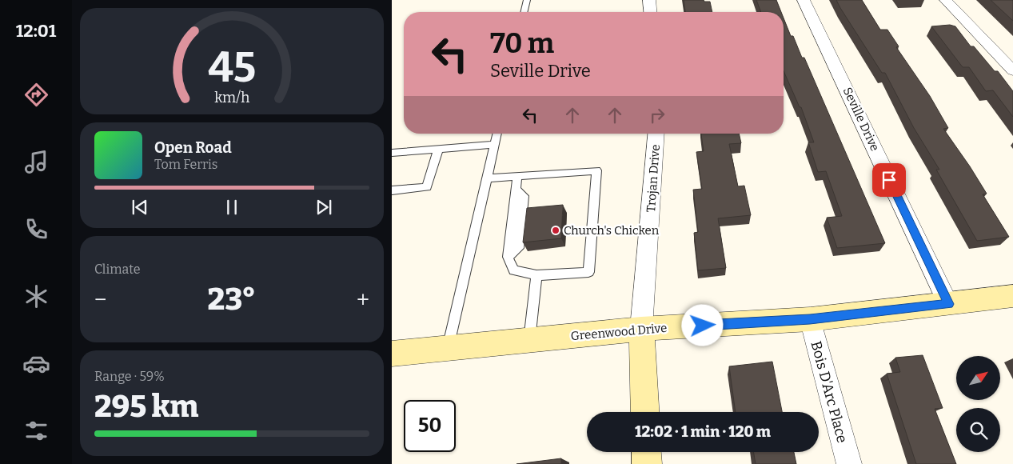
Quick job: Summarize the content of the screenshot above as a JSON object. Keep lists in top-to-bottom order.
{
  "streets": {
    "main road": ["Trojan Drive", "Greenwood Drive"],
    "street": ["Seville Drive", "Bois D'Arc Place"]
  },
  "crossings": [
    ["Seville Drive", "Greenwood Drive"],
    ["Trojan Drive", "Greenwood Drive"],
    ["Greenwood Drive", "Bois D'Arc Place"]
  ],
  "places": ["Church's Chicken"],
  "north": "top right",
  "page": {
    "tabs": "12:01",
    "turn": ["70 m", "Seville Drive"],
    "song": ["Open Road", "Tom Ferris"],
    "tile": [
      "Climate",
      ["Range · 59%", "295 km"]
    ],
    "heat": ["−", "23°", "+"],
    "limit": "50",
    "trip": "12:02 · 1 min · 120 m",
    "gauge": ["45", "km/h"]
  }
}
